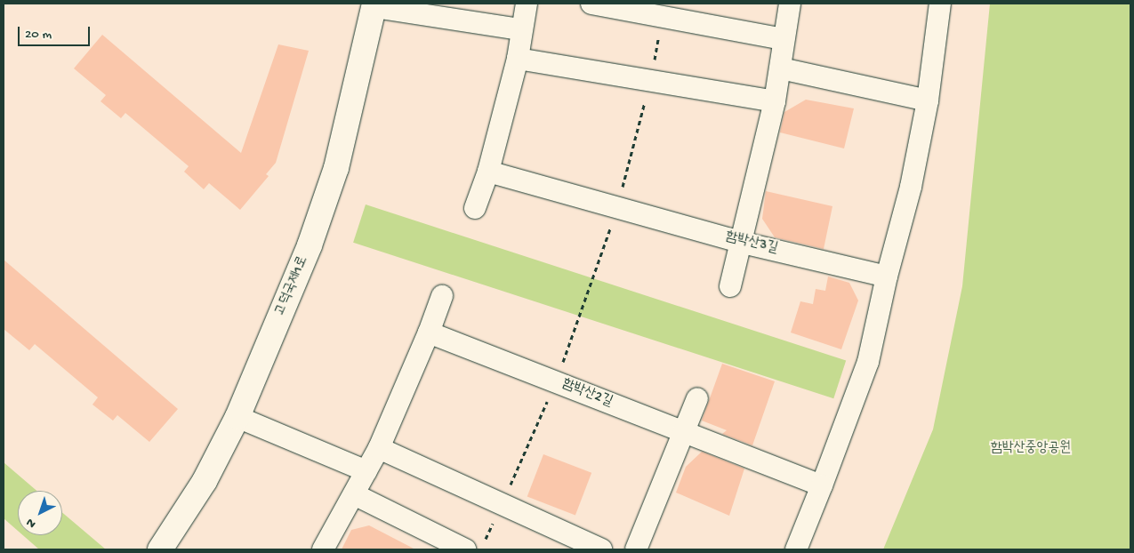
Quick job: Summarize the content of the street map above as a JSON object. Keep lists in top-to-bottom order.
{
  "streets": {
    "street": ["함박산3길", "고덕국제1로", "함박산2길"]
  },
  "parks": ["함박산중앙공원"],
  "scale_bar": "20 m",
  "north": "bottom left"
}
